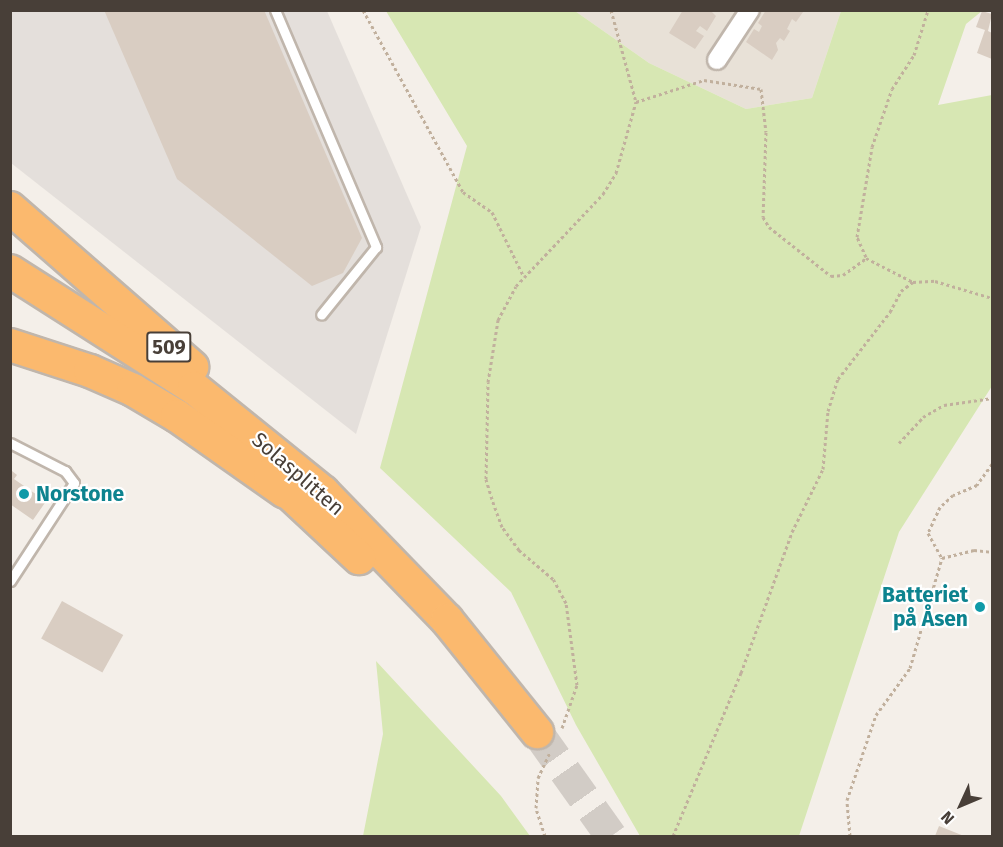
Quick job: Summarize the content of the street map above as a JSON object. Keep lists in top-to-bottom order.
{
  "streets": {
    "highway": ["509", "Solasplitten"]
  },
  "crossings": [
    ["509", "Solasplitten"]
  ],
  "places": ["Norstone", "Batteriet på Åsen"],
  "north": "bottom left"
}
